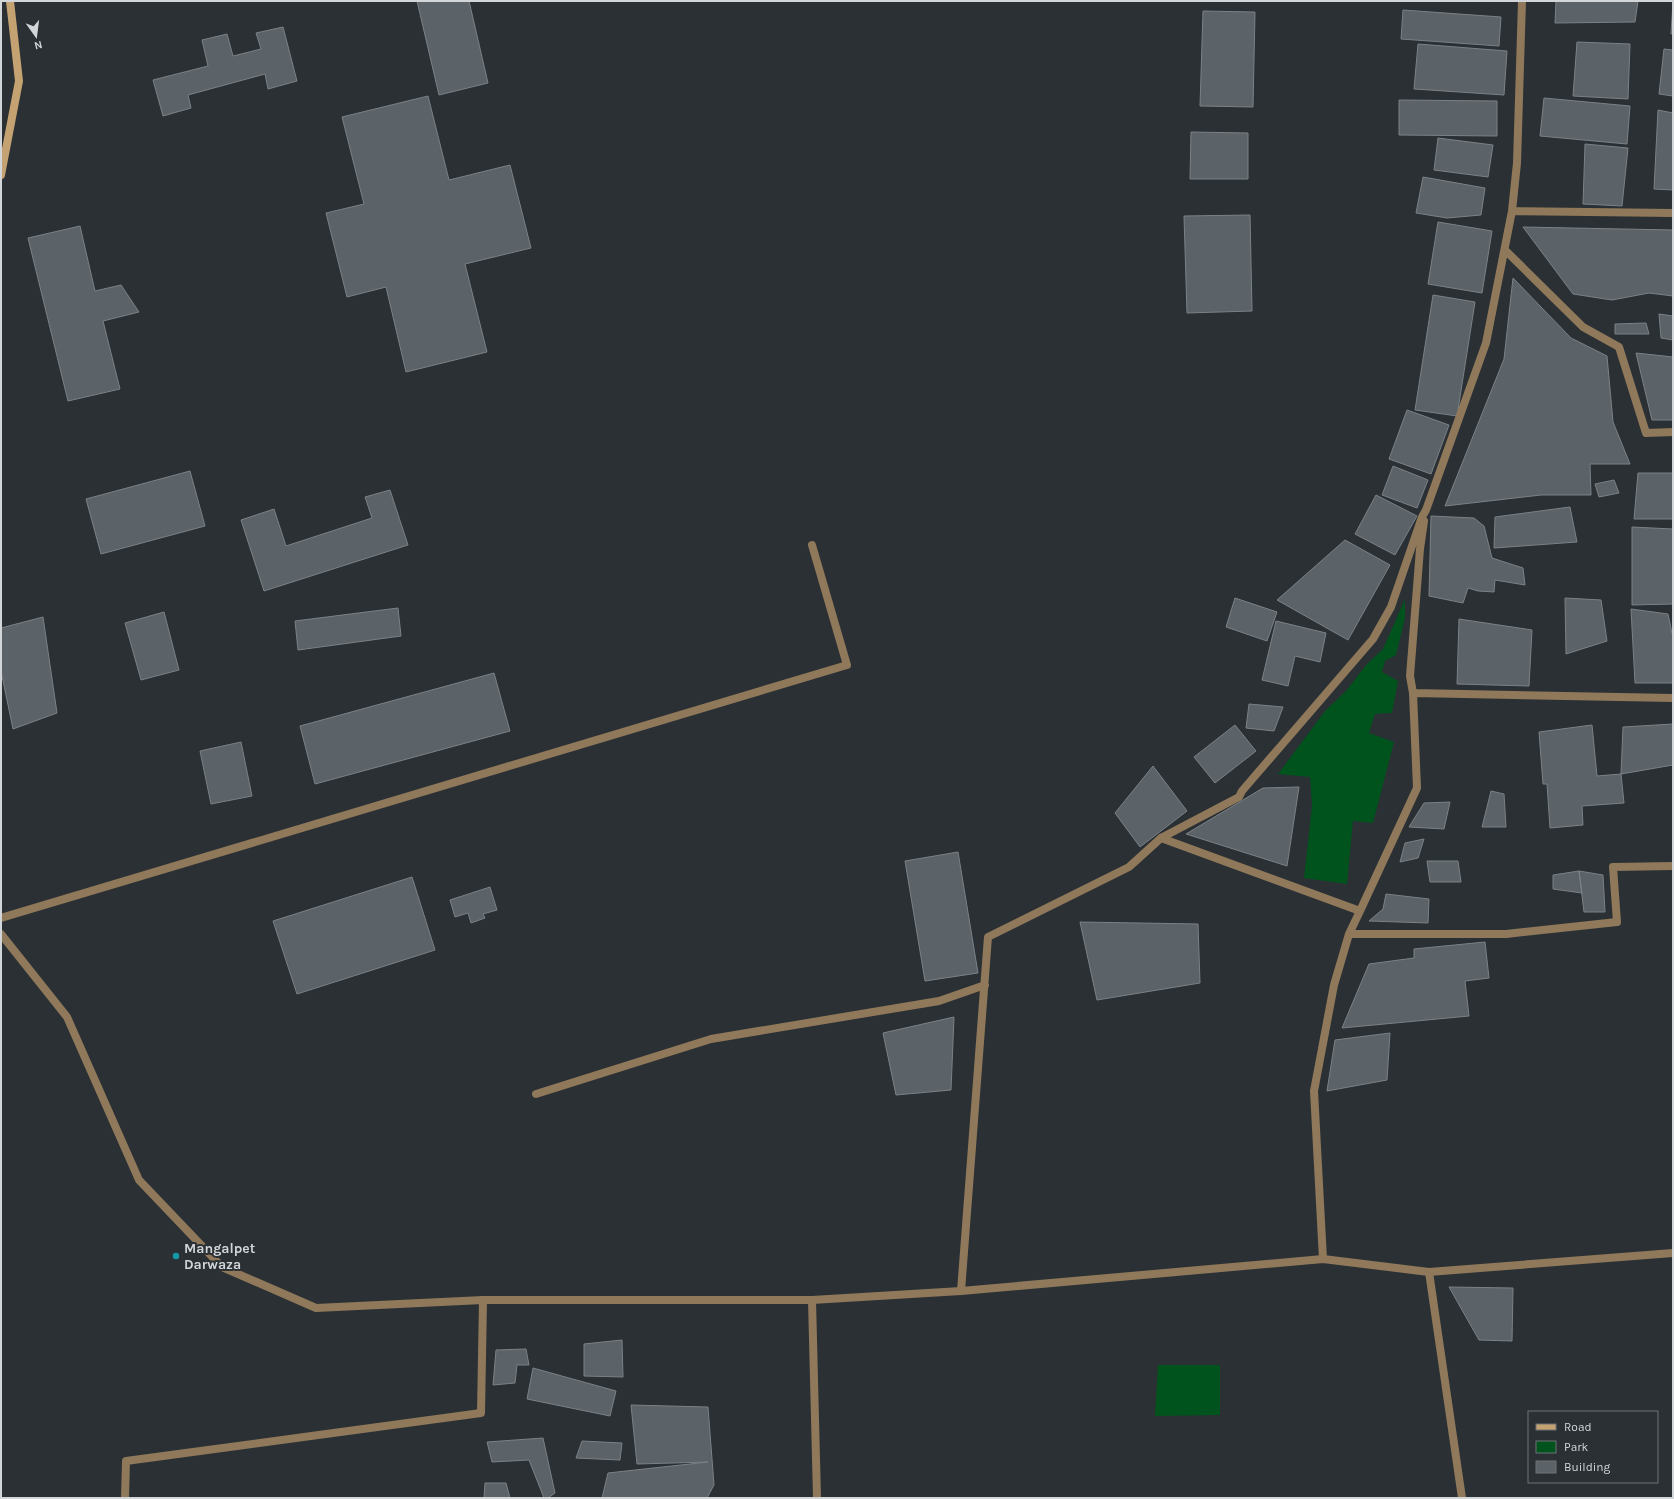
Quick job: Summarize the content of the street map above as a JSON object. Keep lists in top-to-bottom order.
{
  "places": ["Mangalpet Darwaza"],
  "legend": ["Road", "Park", "Building"],
  "north": "bottom"
}
